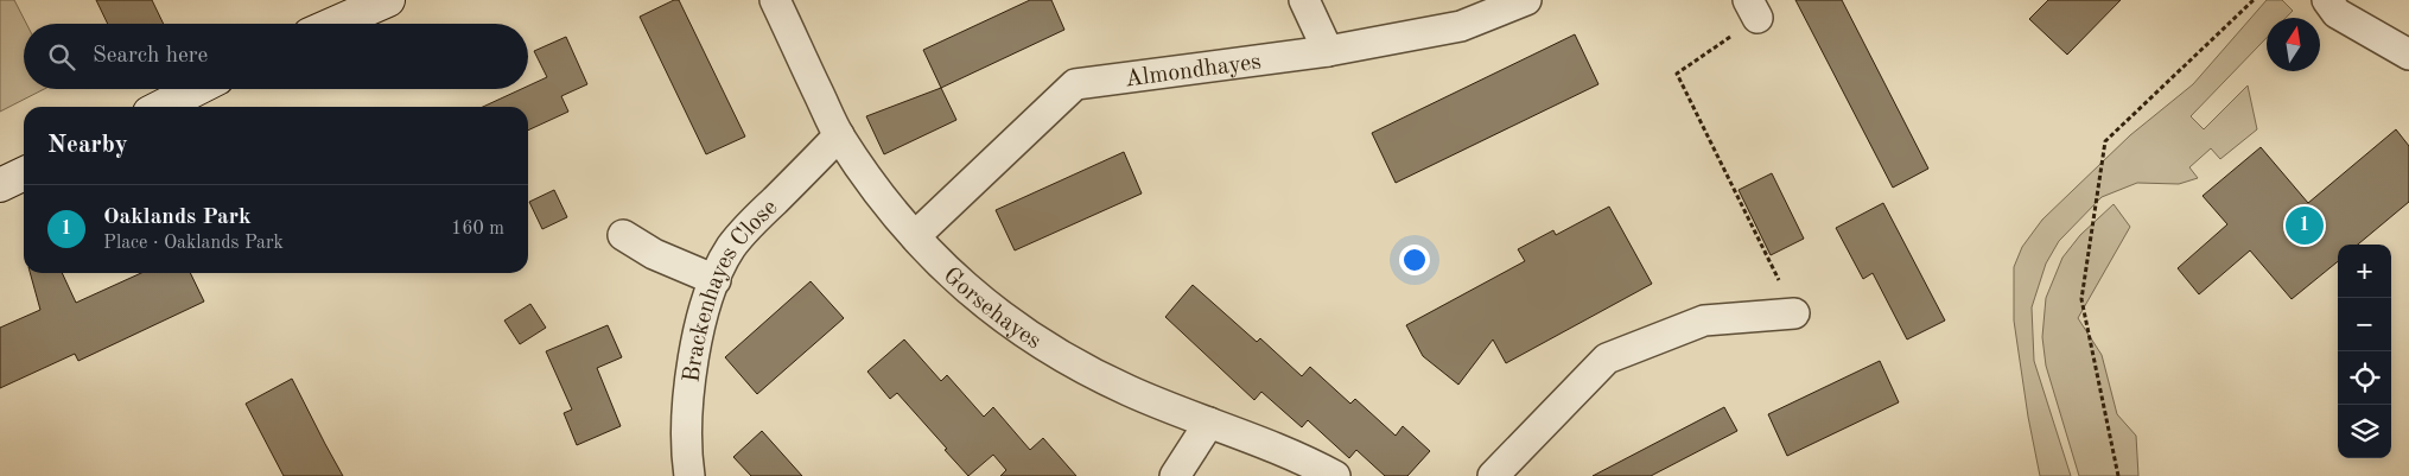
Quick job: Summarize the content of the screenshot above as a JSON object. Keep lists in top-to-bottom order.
{
  "streets": {
    "street": ["Almondhayes", "Brackenhayes Close", "Gorsehayes"]
  },
  "crossings": [
    ["Almondhayes", "Gorsehayes"],
    ["Brackenhayes Close", "Gorsehayes"]
  ],
  "north": "top",
  "page": {
    "search": "Search here",
    "heading": "Nearby",
    "list": [
      {
        "mark": "1",
        "name": "Oaklands Park",
        "note": "Place · Oaklands Park",
        "value": "160 m"
      }
    ],
    "pins": "1",
    "map_buttons": ["+", "−"]
  }
}
